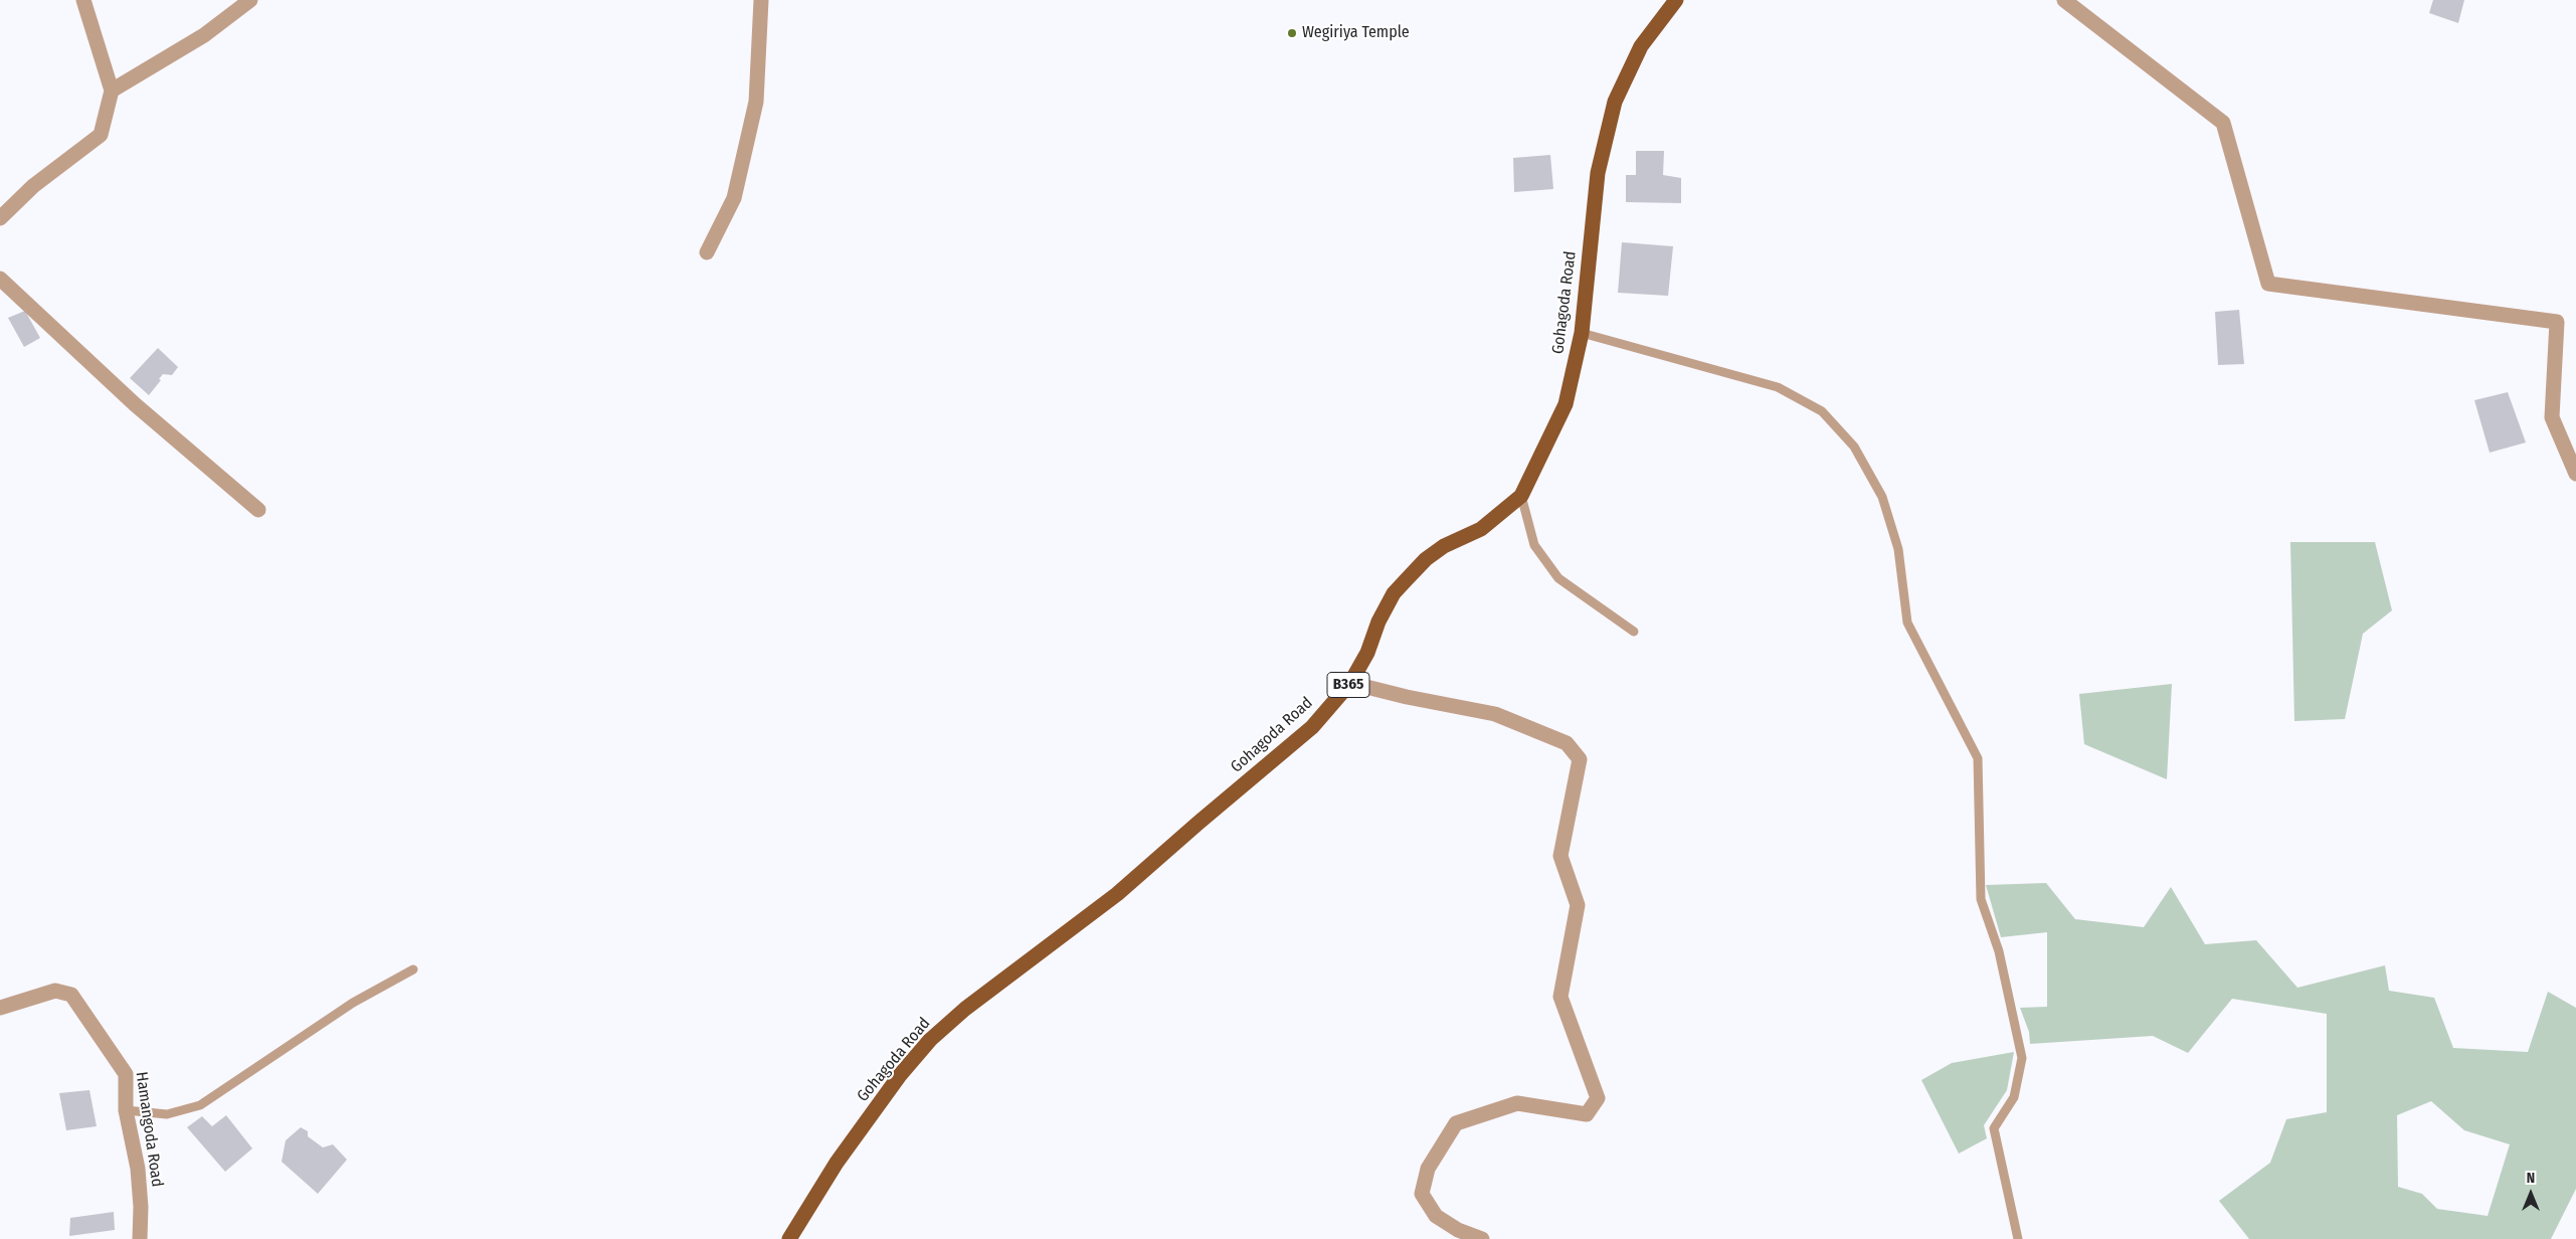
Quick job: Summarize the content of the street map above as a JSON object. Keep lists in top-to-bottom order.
{
  "streets": {
    "main road": ["Gohagoda Road", "B365"],
    "street": ["Hamangoda Road"]
  },
  "places": ["Wegiriya Temple"],
  "north": "top"
}
